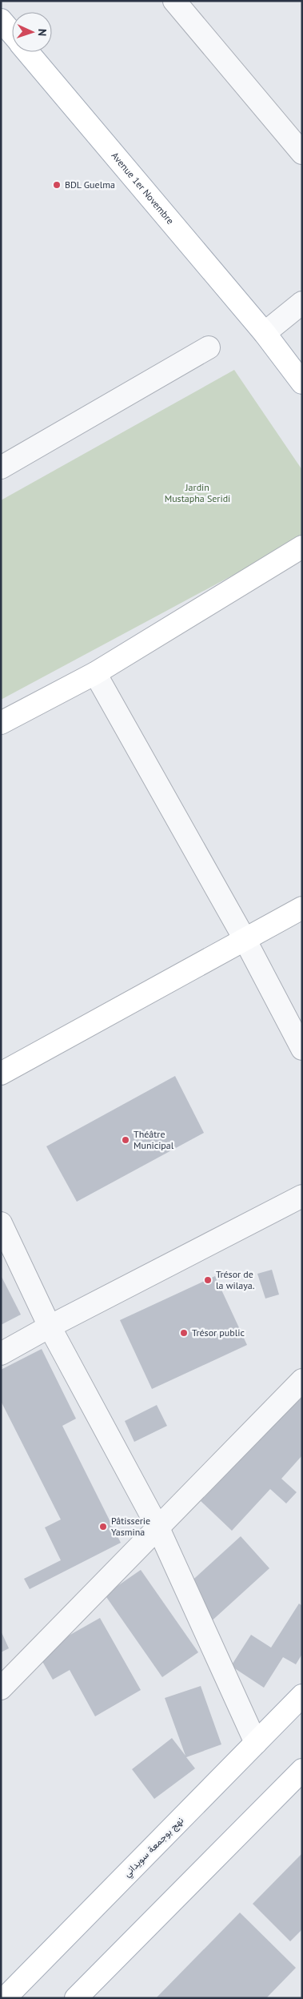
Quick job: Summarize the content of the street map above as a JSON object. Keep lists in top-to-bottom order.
{
  "streets": {
    "main road": ["Avenue 1er Novembre", "نهج بوجمعة سويداني"]
  },
  "parks": ["Jardin Mustapha Seridi"],
  "places": [
    "BDL Guelma",
    "Théâtre Municipal",
    "Trésor de la wilaya.",
    "Trésor public",
    "Pâtisserie Yasmina"
  ],
  "north": "right"
}
